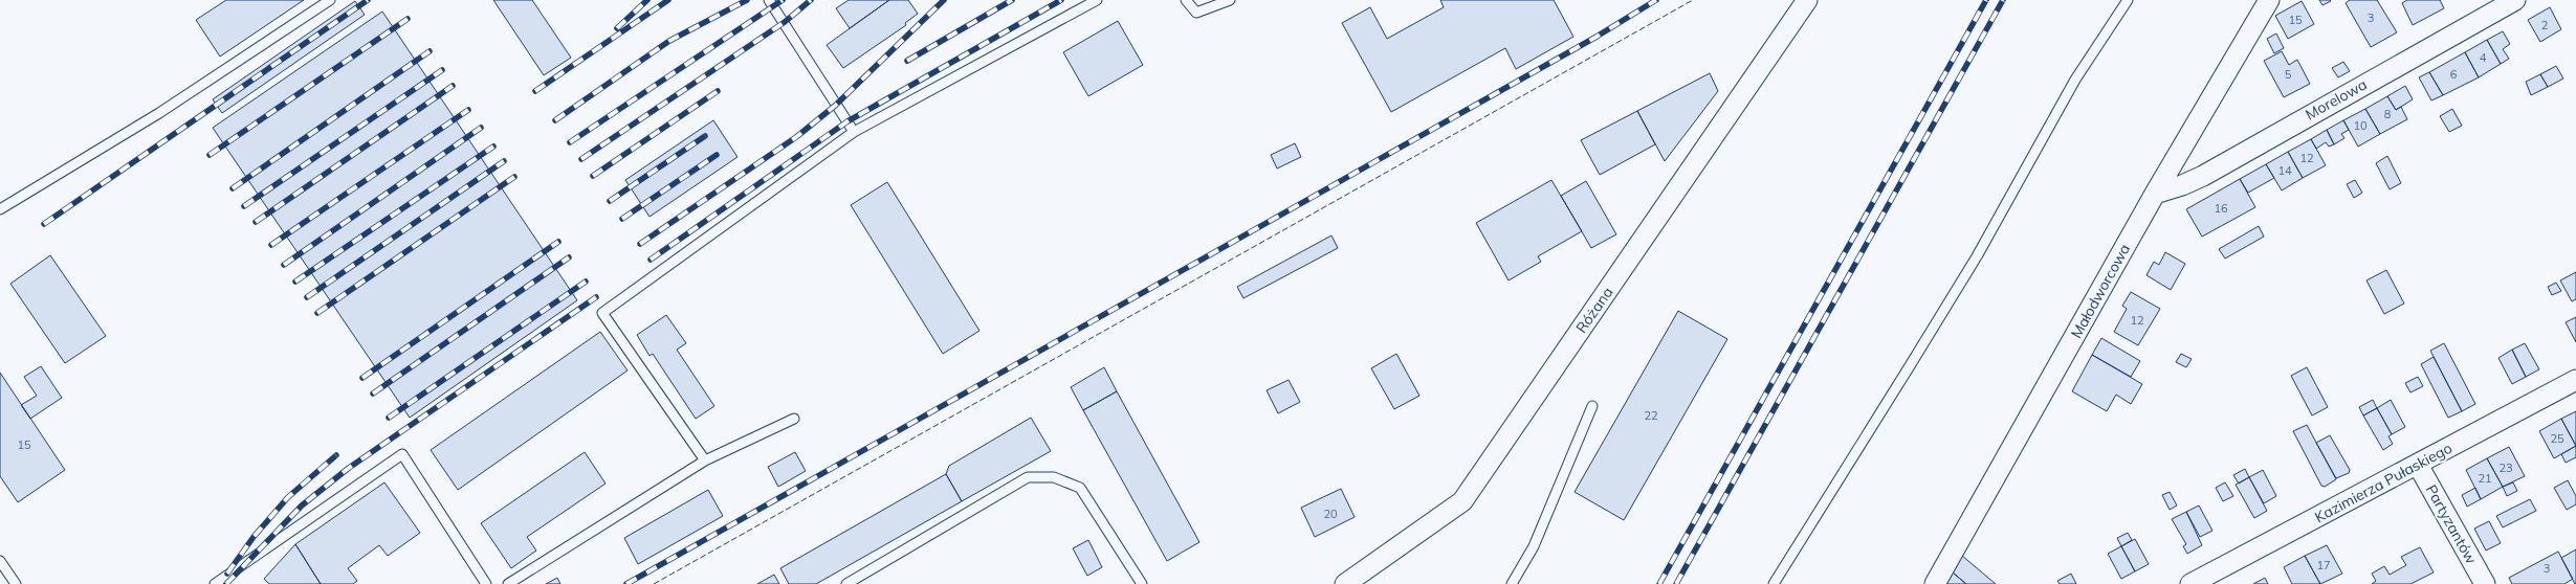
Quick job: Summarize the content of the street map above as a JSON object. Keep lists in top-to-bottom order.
{
  "streets": {
    "street": [
      "Morelowa",
      "Małodworcowa",
      "Różana",
      "Kazimierza Pułaskiego",
      "Partyzantów"
    ]
  },
  "crossings": [
    ["Morelowa", "Małodworcowa"],
    ["Kazimierza Pułaskiego", "Partyzantów"]
  ],
  "house_numbers": [
    "3",
    "15",
    "2",
    "4",
    "5",
    "6",
    "8",
    "10",
    "12",
    "14",
    "16",
    "12",
    "22",
    "25",
    "15",
    "23",
    "21",
    "20",
    "17",
    "3"
  ]
}
